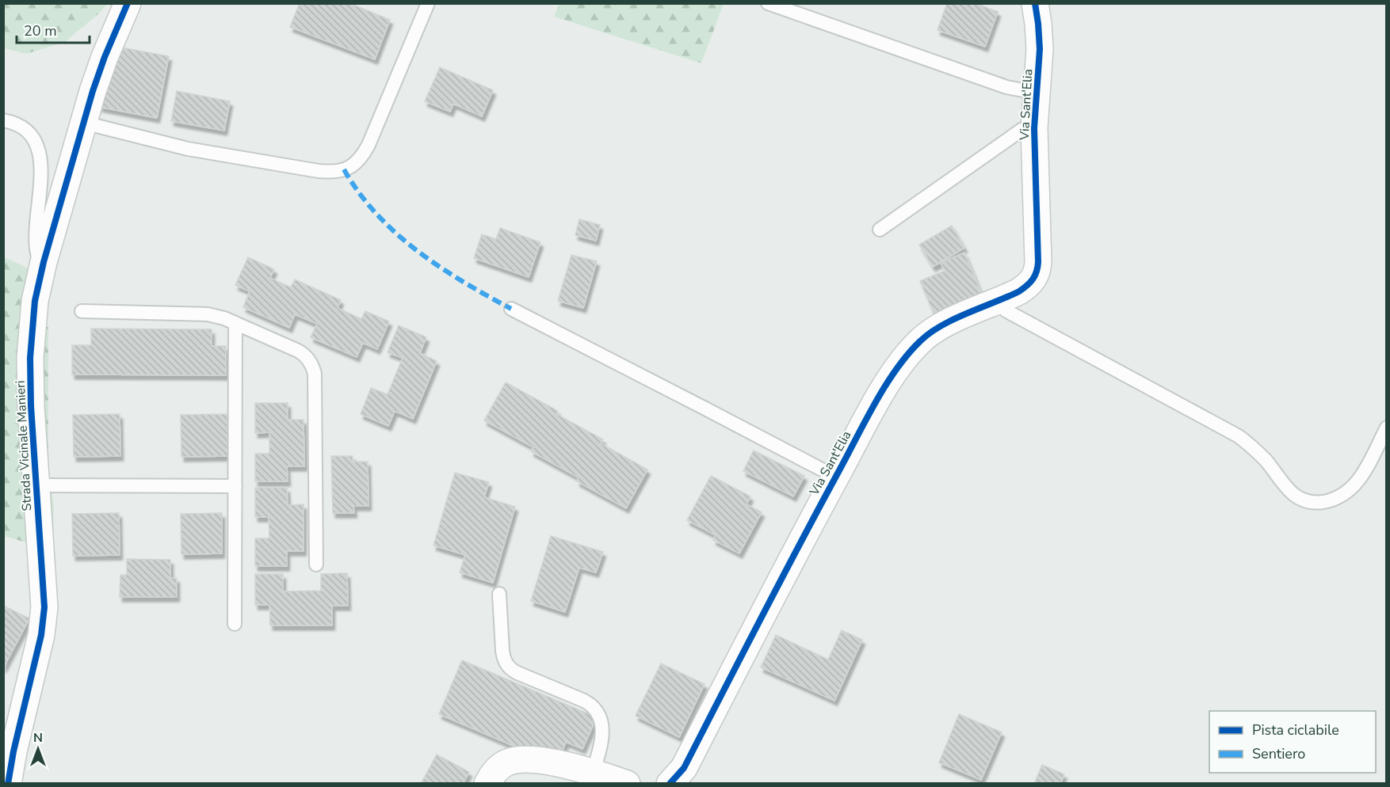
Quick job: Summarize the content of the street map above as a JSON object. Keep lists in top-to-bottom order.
{
  "streets": {
    "street": ["Via Sant'Elia", "Strada Vicinale Manieri"]
  },
  "legend": ["Pista ciclabile", "Sentiero"],
  "scale_bar": "20 m",
  "north": "top"
}
